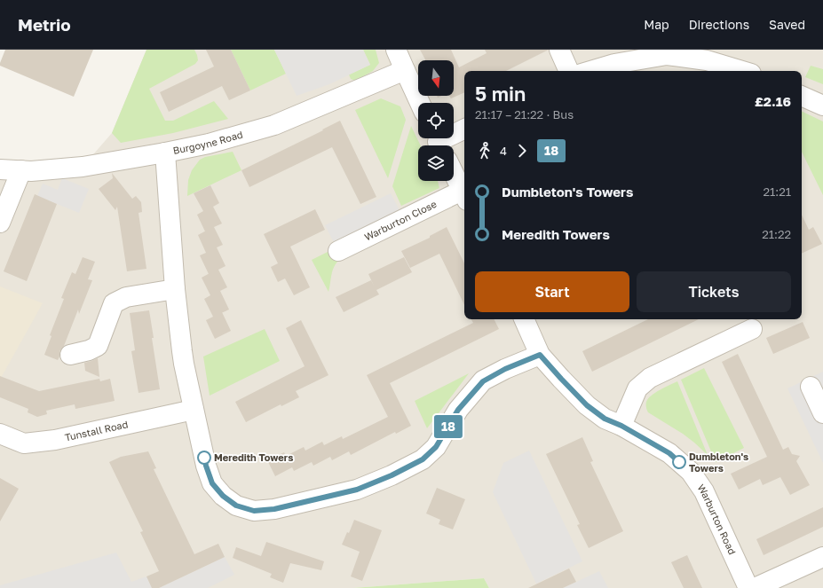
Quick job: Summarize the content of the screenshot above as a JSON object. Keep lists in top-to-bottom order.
{
  "streets": {
    "street": [
      "Burgoyne Road",
      "Warburton Close",
      "Tunstall Road",
      "Warburton Road"
    ]
  },
  "places": ["Meredith Towers", "Dumbleton's Towers"],
  "lines": ["bus line 18"],
  "north": "bottom",
  "page": {
    "header": "Metrio",
    "nav": ["Map", "Directions", "Saved"],
    "on_map": "18",
    "heading": ["5 min", "21:17 – 21:22 · Bus", "£2.16"],
    "legs": ["4", "18"],
    "list": [
      {
        "name": "Dumbleton's Towers",
        "value": "21:21"
      },
      {
        "name": "Meredith Towers",
        "value": "21:22"
      }
    ],
    "buttons": ["Start", "Tickets"]
  }
}
